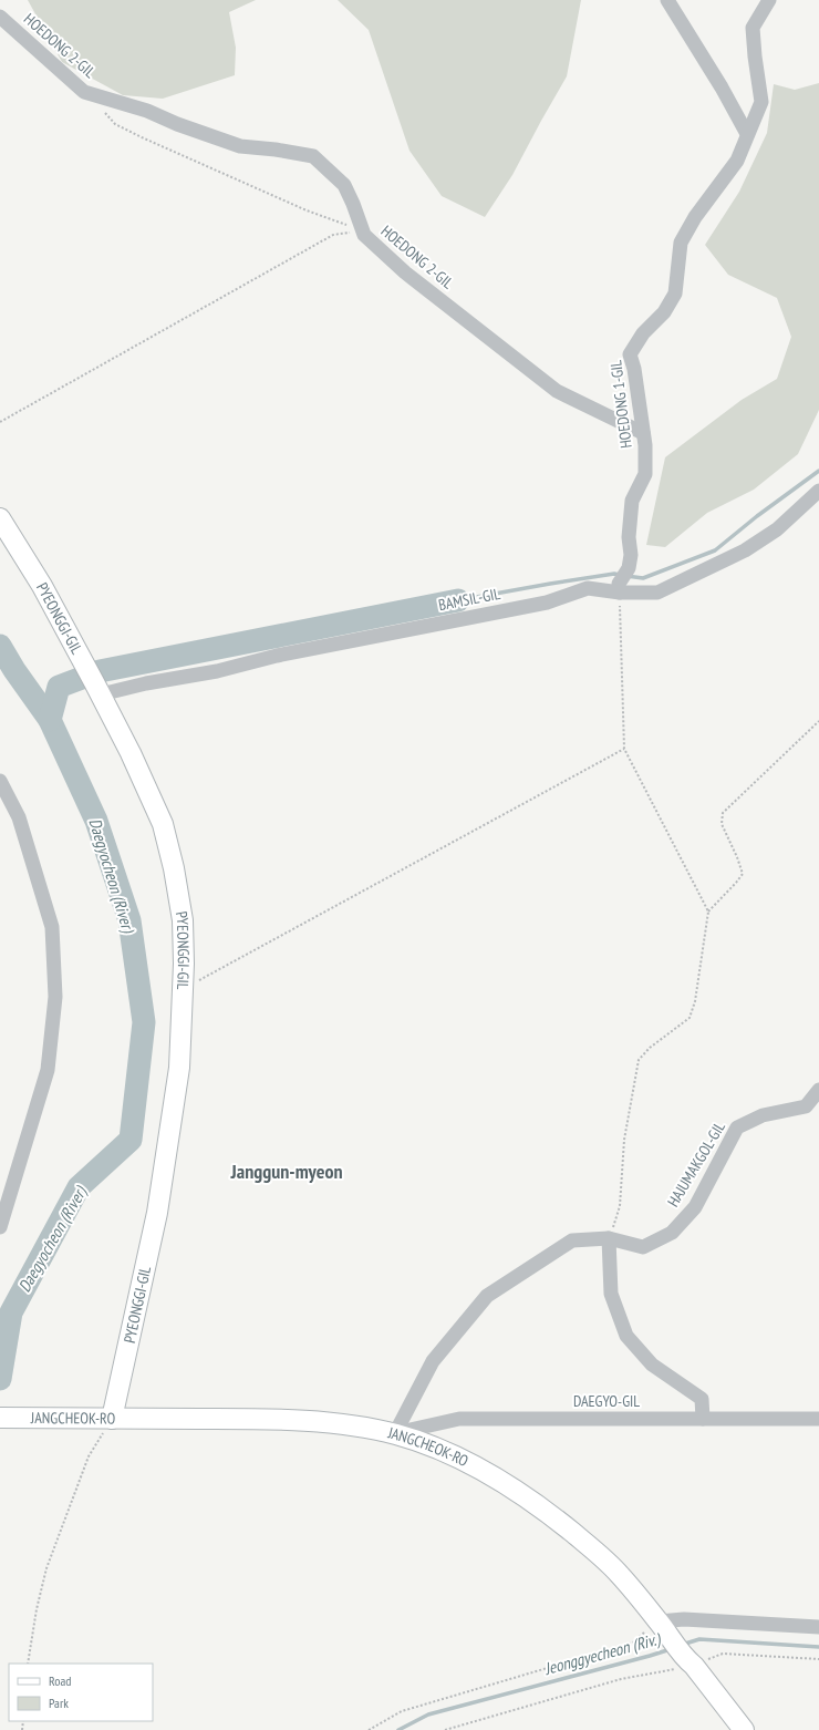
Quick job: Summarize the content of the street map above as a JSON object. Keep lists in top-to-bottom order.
{
  "streets": {
    "main road": ["PYEONGGI-GIL", "JANGCHEOK-RO"],
    "street": [
      "HOEDONG 2-GIL",
      "HOEDONG 1-GIL",
      "BAMSIL-GIL",
      "HAJUMAKGOL-GIL",
      "DAEGYO-GIL"
    ]
  },
  "crossings": [
    ["HOEDONG 2-GIL", "HOEDONG 1-GIL"],
    ["HOEDONG 1-GIL", "BAMSIL-GIL"],
    ["BAMSIL-GIL", "PYEONGGI-GIL"],
    ["PYEONGGI-GIL", "JANGCHEOK-RO"],
    ["HAJUMAKGOL-GIL", "DAEGYO-GIL"],
    ["HAJUMAKGOL-GIL", "JANGCHEOK-RO"],
    ["DAEGYO-GIL", "JANGCHEOK-RO"]
  ],
  "districts": ["Janggun-myeon"],
  "water": ["Daegyocheon (River)", "Jeonggyecheon (Riv.)"],
  "legend": ["Road", "Park"]
}
